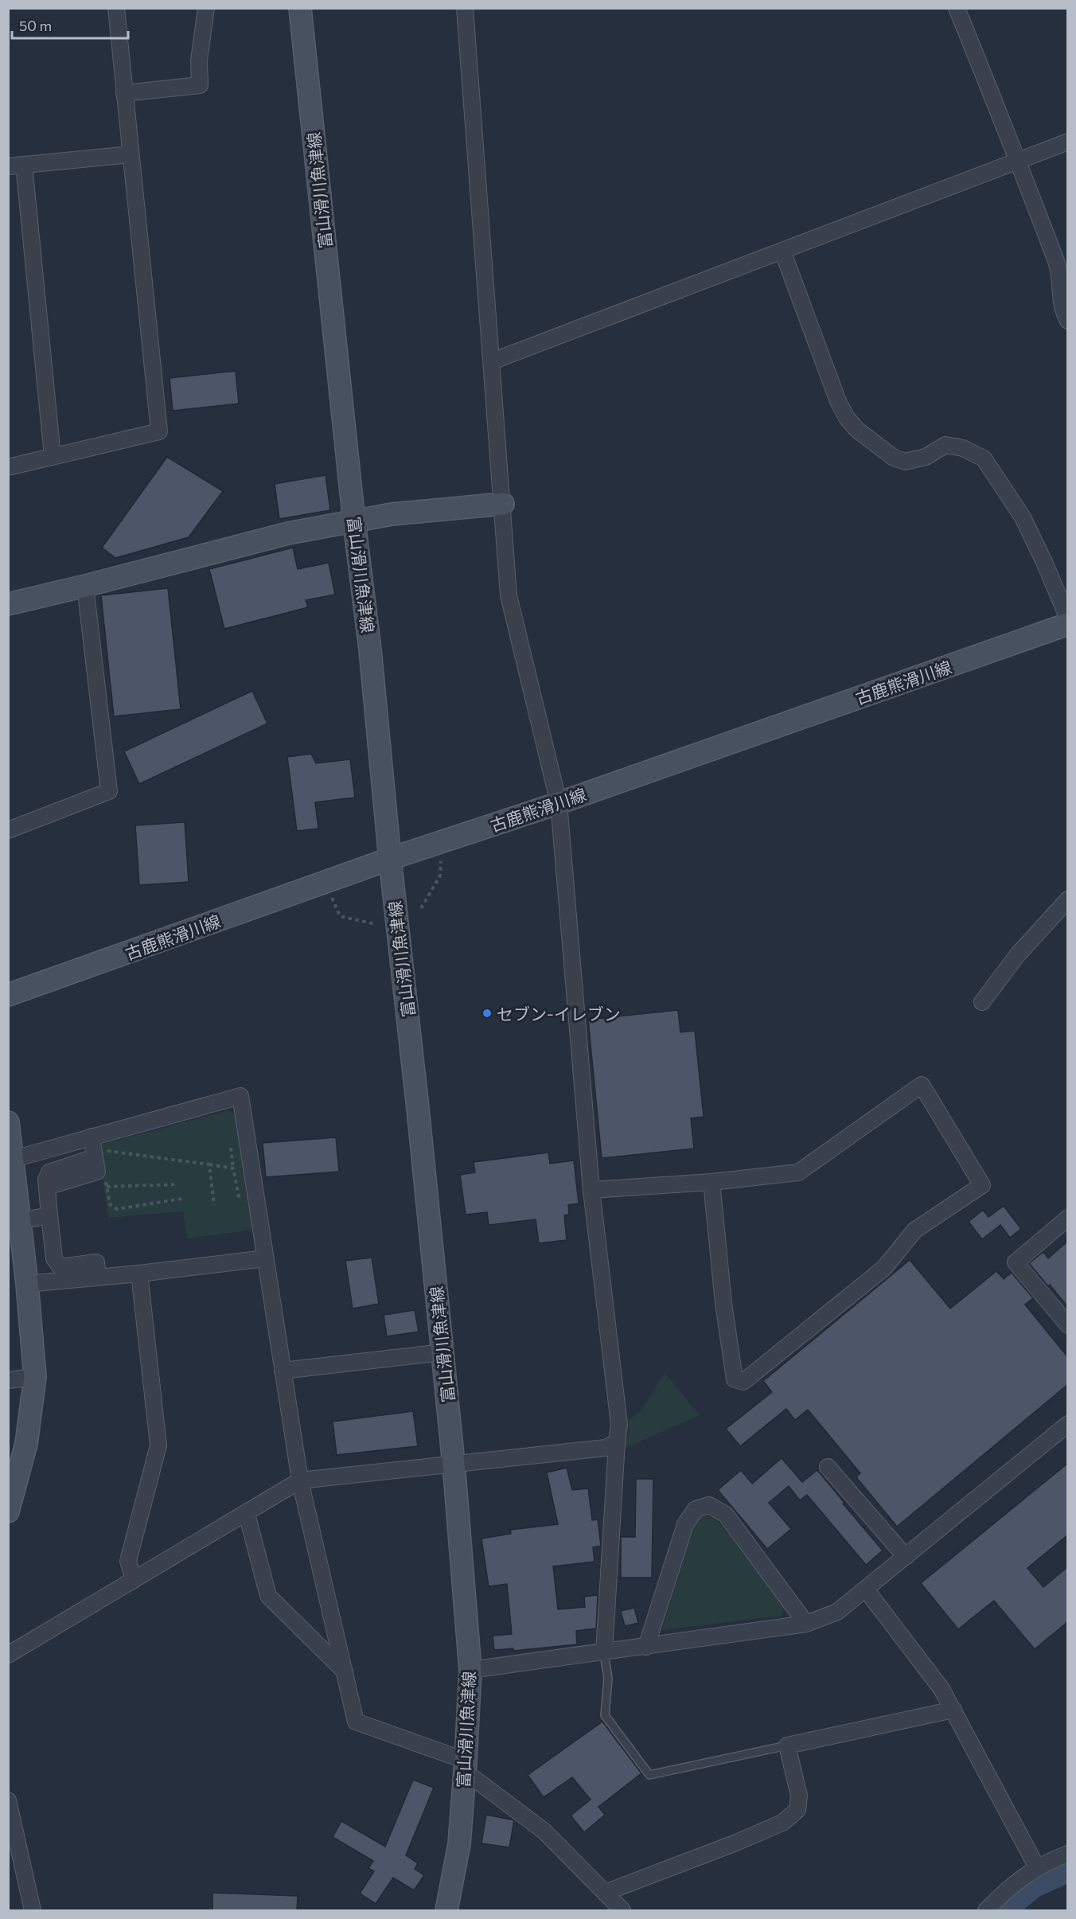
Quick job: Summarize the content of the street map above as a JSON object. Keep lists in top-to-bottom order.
{
  "streets": {
    "main road": ["富山滑川魚津線", "古鹿熊滑川線"]
  },
  "crossings": [
    ["富山滑川魚津線", "古鹿熊滑川線"]
  ],
  "places": ["セブン-イレブン"],
  "scale_bar": "50 m"
}
